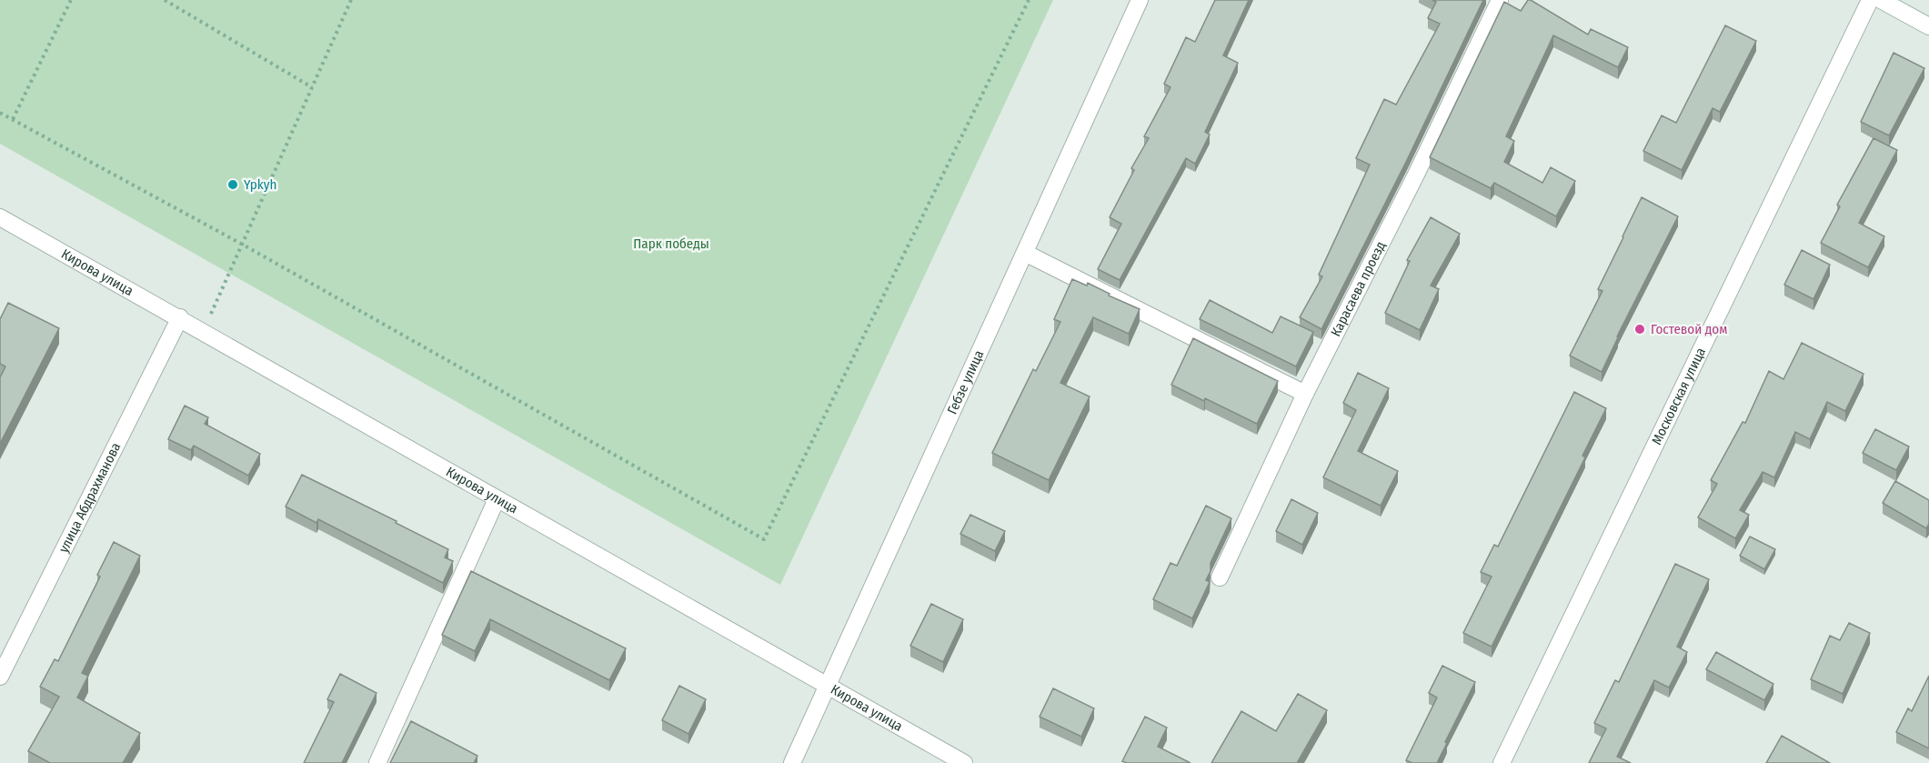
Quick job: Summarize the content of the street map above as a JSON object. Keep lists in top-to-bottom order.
{
  "streets": {
    "street": [
      "Кирова улица",
      "Карасаева проезд",
      "Гебзе улица",
      "Московская улица",
      "улица Абдрахманова"
    ]
  },
  "crossings": [
    ["Кирова улица", "Гебзе улица"],
    ["Кирова улица", "улица Абдрахманова"]
  ],
  "parks": ["Парк победы"],
  "places": ["Ypkyh", "Гостевой дом"]
}
